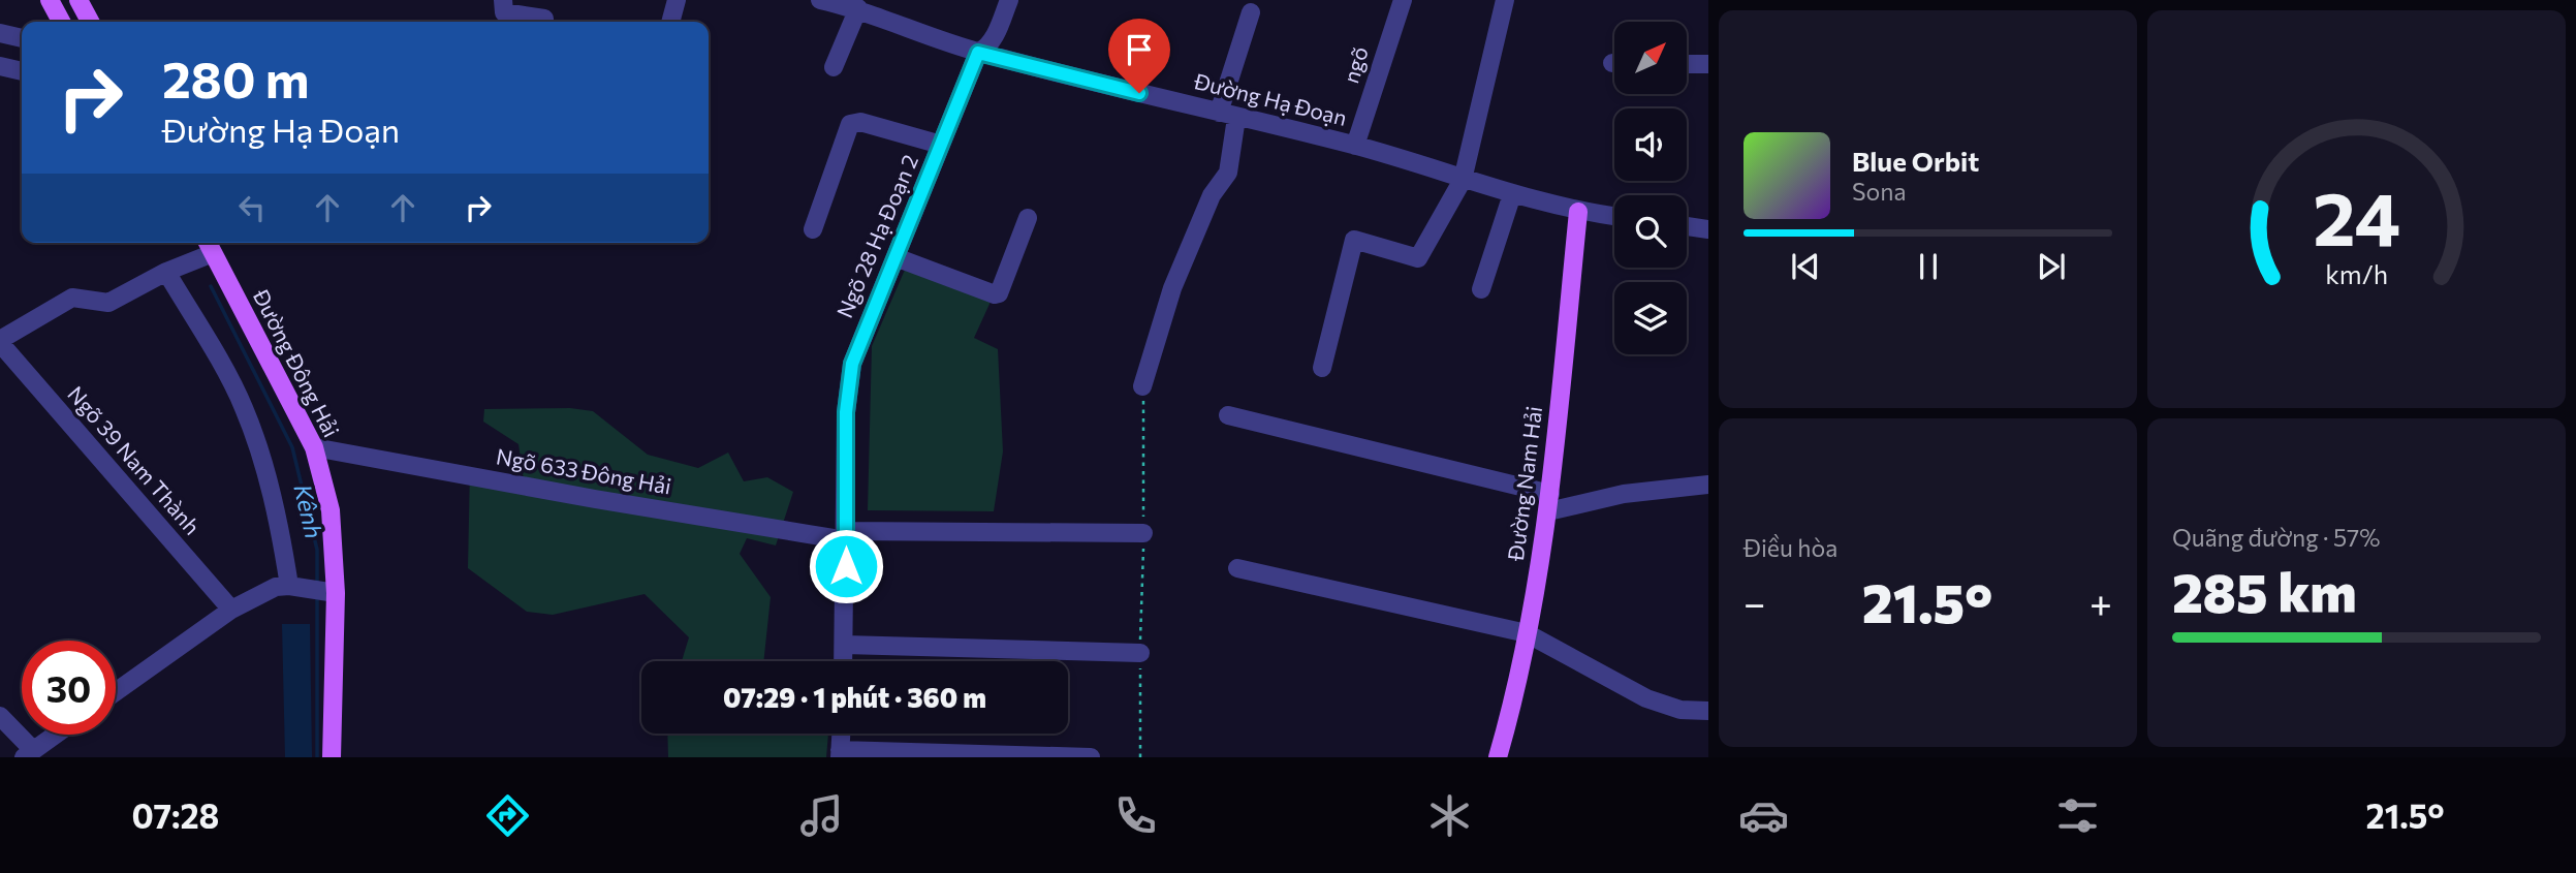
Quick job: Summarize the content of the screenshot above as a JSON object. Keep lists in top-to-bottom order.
{
  "streets": {
    "main road": ["Đường Đông Hải", "Đường Nam Hải"],
    "street": [
      "ngõ",
      "Đường Hạ Đoạn",
      "Ngõ 28 Hạ Đoạn 2",
      "Ngõ 39 Nam Thành",
      "Ngõ 633 Đông Hải"
    ]
  },
  "crossings": [
    ["ngõ", "Đường Hạ Đoạn"],
    ["Đường Hạ Đoạn", "Ngõ 28 Hạ Đoạn 2"],
    ["Đường Hạ Đoạn", "Đường Nam Hải"],
    ["Ngõ 28 Hạ Đoạn 2", "Ngõ 633 Đông Hải"],
    ["Đường Đông Hải", "Ngõ 39 Nam Thành"],
    ["Đường Đông Hải", "Ngõ 633 Đông Hải"]
  ],
  "water": ["Kênh"],
  "north": "top right",
  "page": {
    "turn": ["280 m", "Đường Hạ Đoạn"],
    "song": ["Blue Orbit", "Sona"],
    "tile": [
      "Điều hòa",
      ["Quãng đường · 57%", "285 km"]
    ],
    "heat": ["−", "21.5°", "+"],
    "limit": "30",
    "trip": "07:29 · 1 phút · 360 m",
    "tabs": ["07:28", "21.5°"],
    "gauge": ["24", "km/h"]
  }
}
